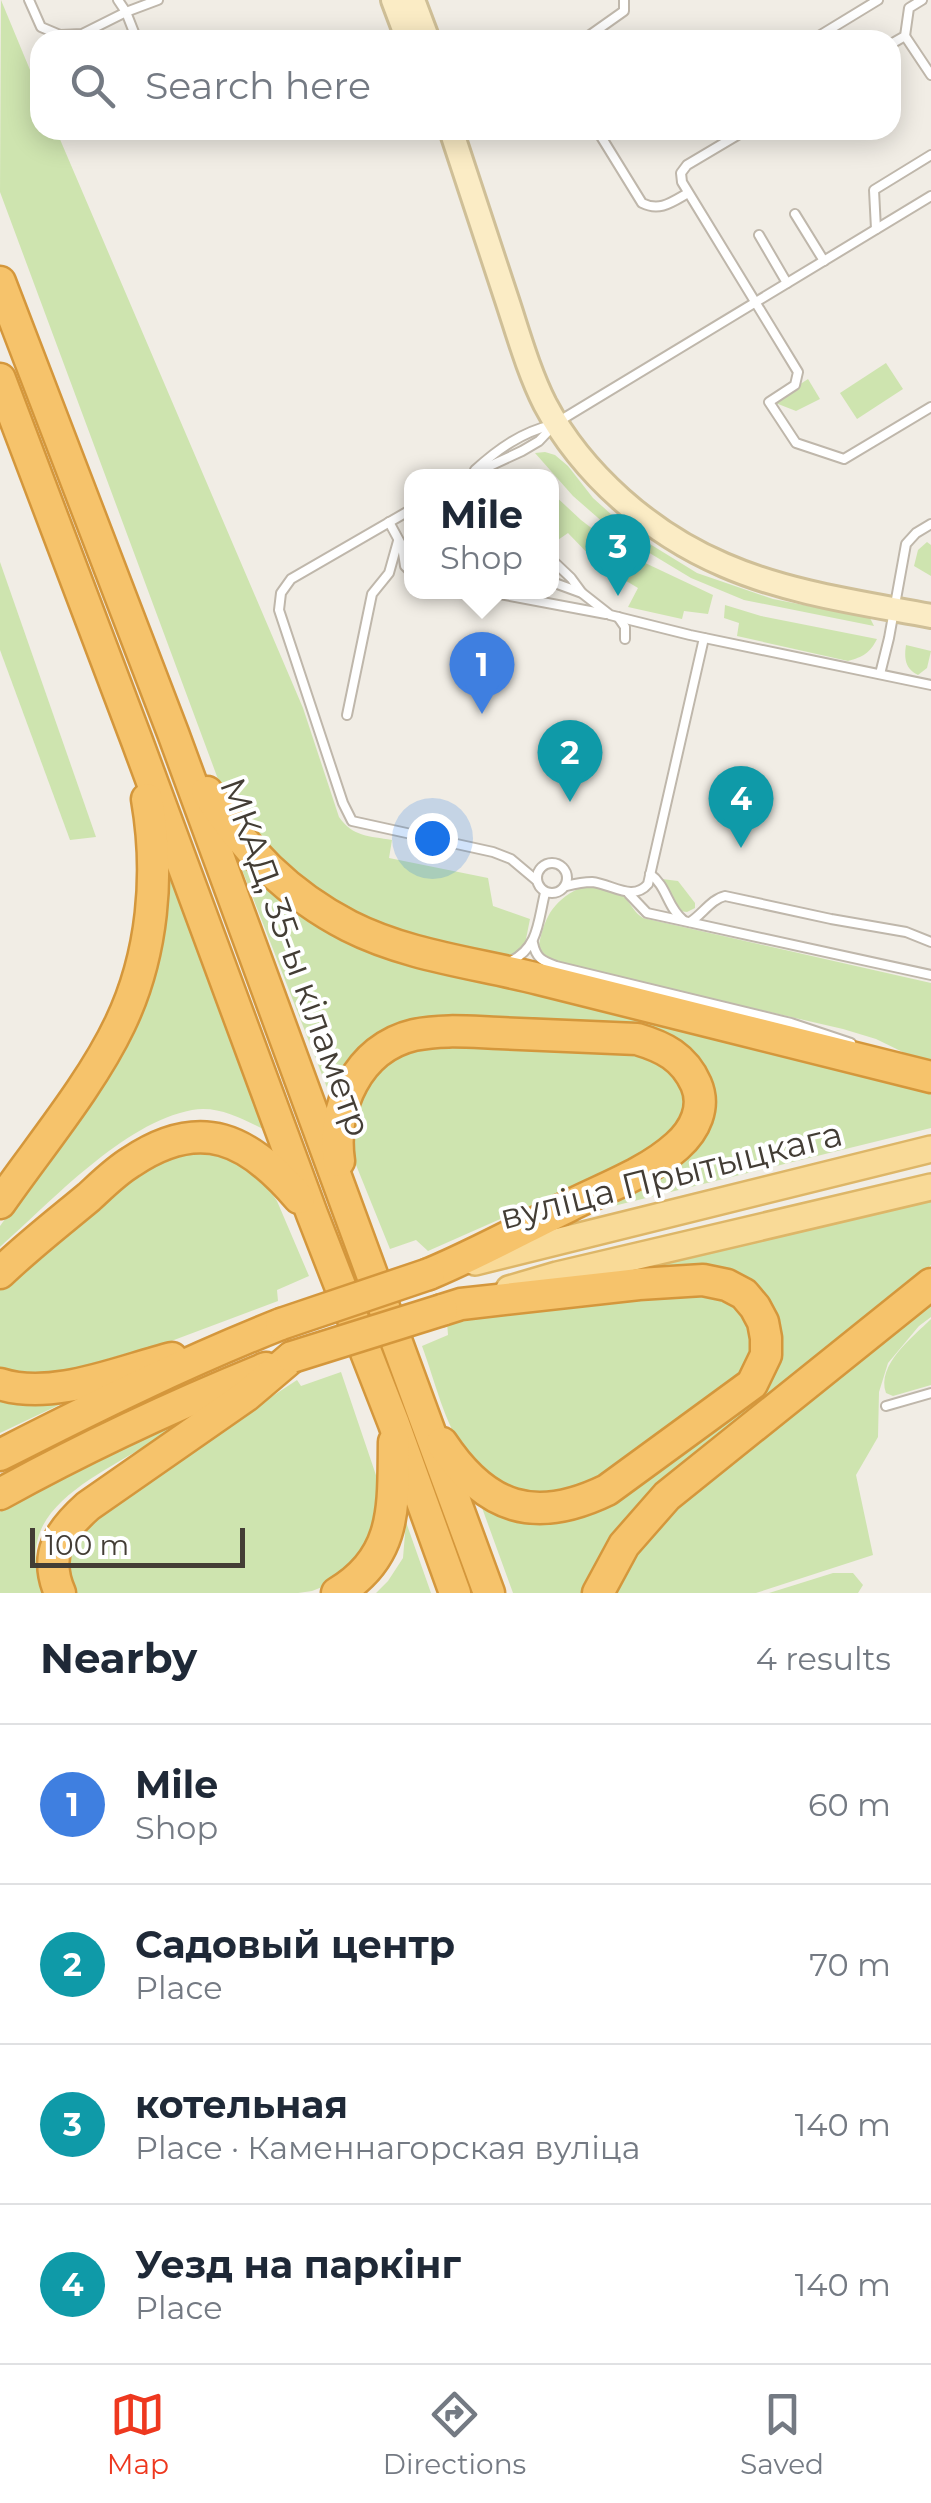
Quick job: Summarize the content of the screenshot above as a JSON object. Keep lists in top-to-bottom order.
{
  "streets": {
    "highway": ["МКАД, 35-ы кіламетр"],
    "main road": ["вуліца Прытыцкага"]
  },
  "scale_bar": "100 m",
  "page": {
    "search": "Search here",
    "popup": ["Mile", "Shop"],
    "pins": [
      "3",
      "1",
      "2",
      "4"
    ],
    "scale": "100 m",
    "heading": ["Nearby", "4 results"],
    "list": [
      {
        "mark": "1",
        "name": "Mile",
        "note": "Shop",
        "value": "60 m"
      },
      {
        "mark": "2",
        "name": "Садовый центр",
        "note": "Place",
        "value": "70 m"
      },
      {
        "mark": "3",
        "name": "котельная",
        "note": "Place · Каменнагорская вуліца",
        "value": "140 m"
      },
      {
        "mark": "4",
        "name": "Уезд на паркінг",
        "note": "Place",
        "value": "140 m"
      }
    ],
    "nav": ["Map", "Directions", "Saved"]
  }
}
